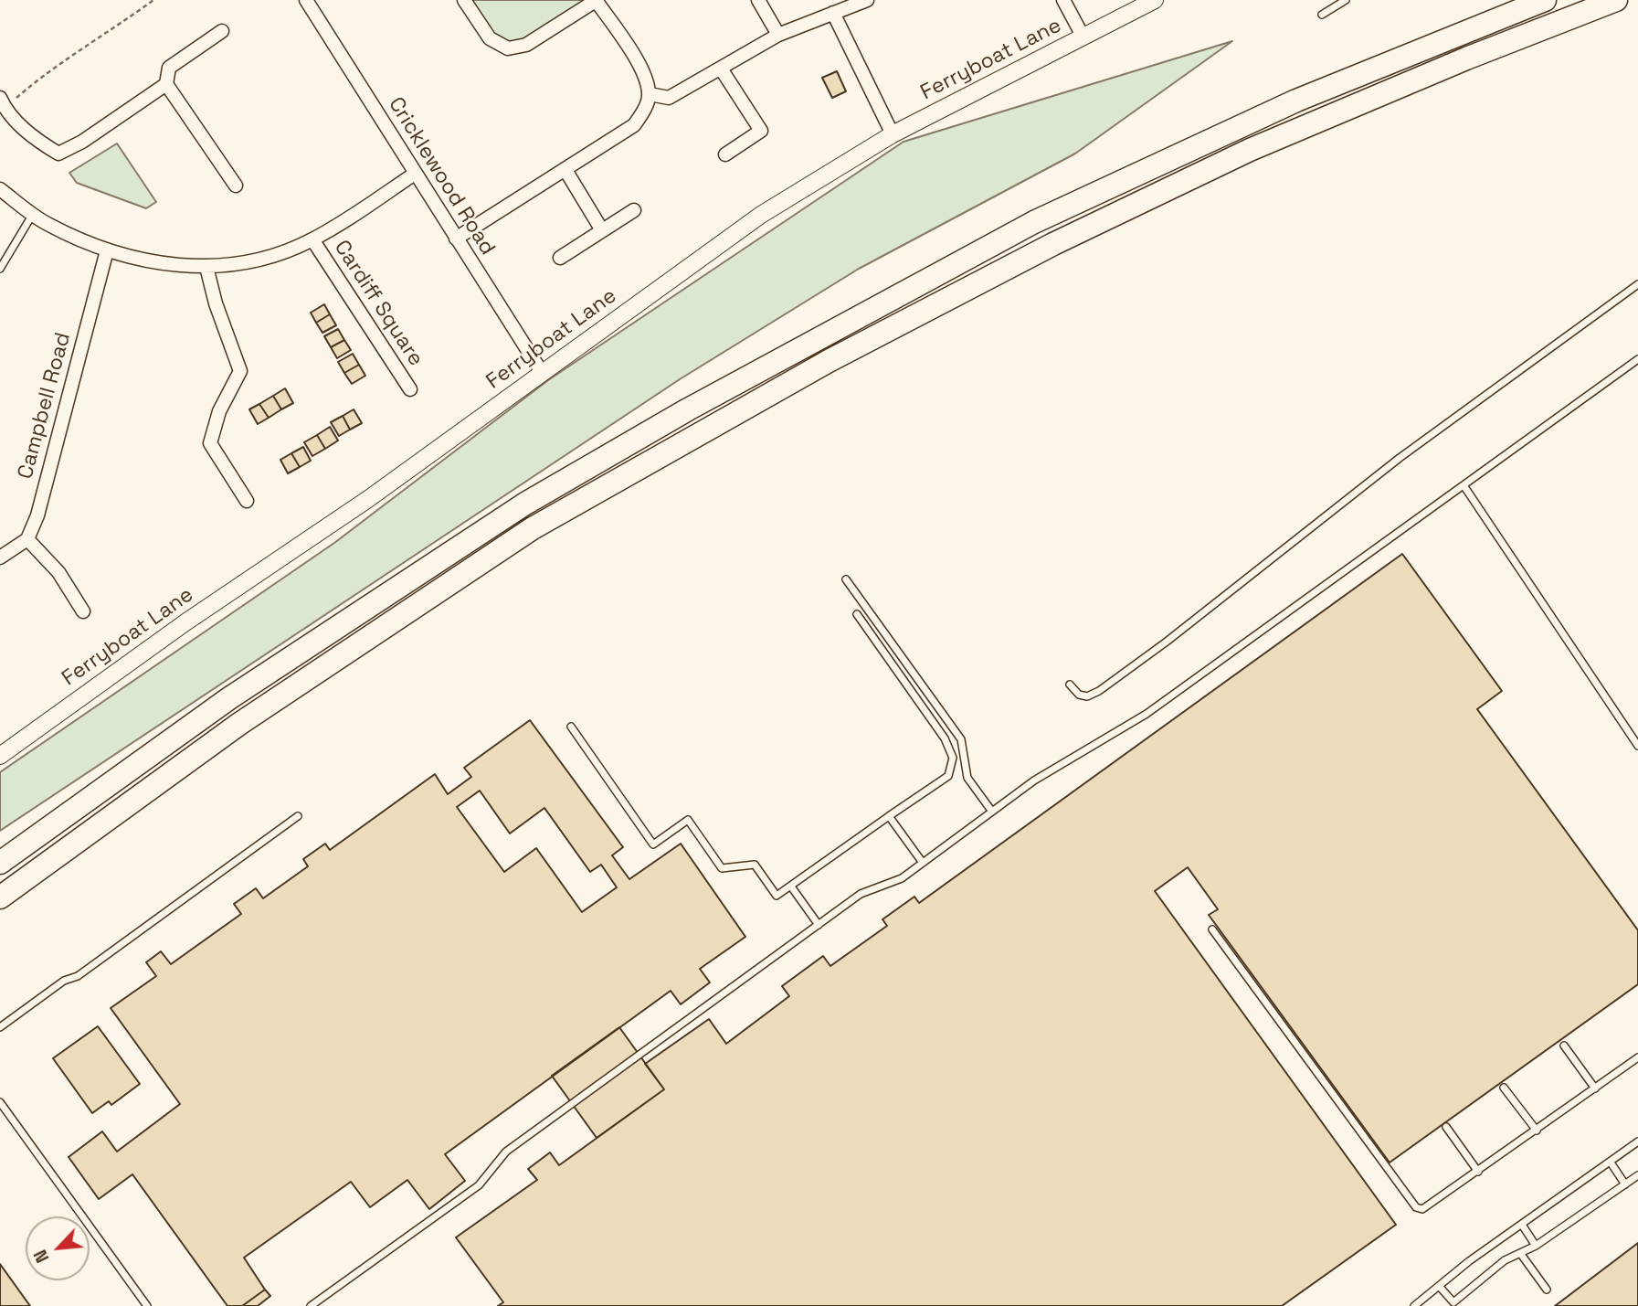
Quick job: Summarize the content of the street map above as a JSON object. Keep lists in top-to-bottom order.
{
  "streets": {
    "street": [
      "Ferryboat Lane",
      "Cricklewood Road",
      "Cardiff Square",
      "Campbell Road"
    ]
  },
  "crossings": [
    ["Ferryboat Lane", "Cricklewood Road"]
  ],
  "north": "bottom left"
}
